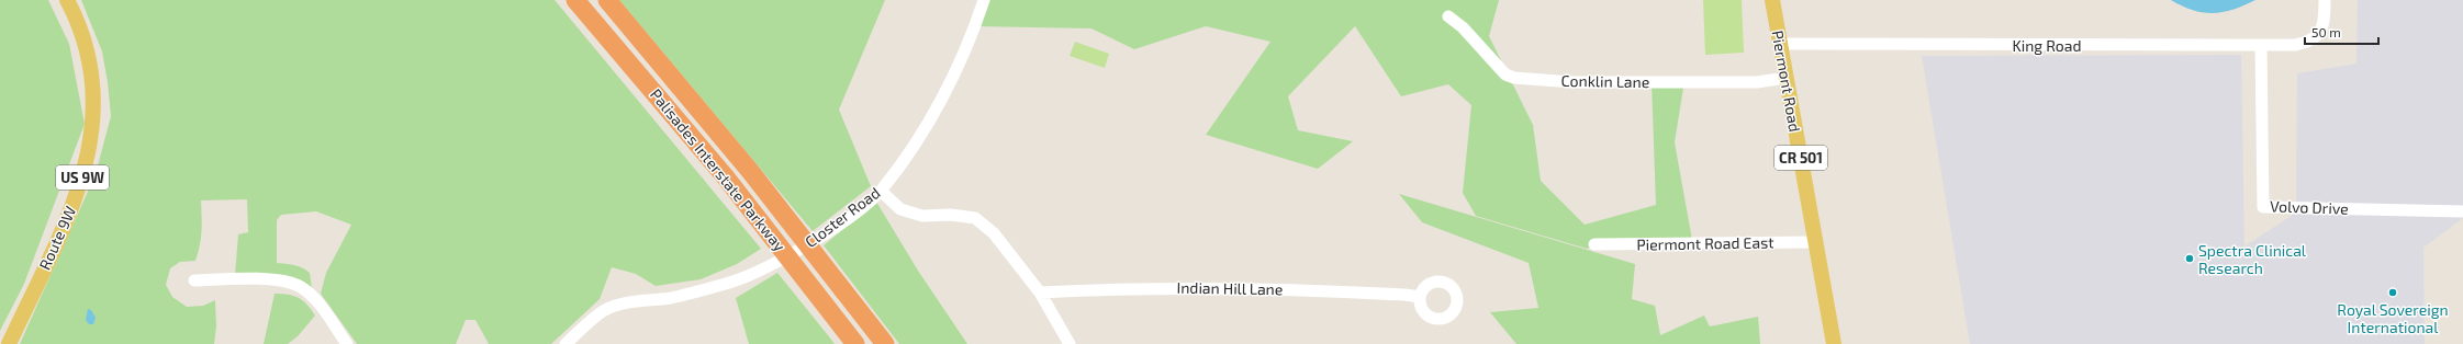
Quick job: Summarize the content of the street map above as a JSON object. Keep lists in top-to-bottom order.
{
  "streets": {
    "highway": ["Palisades Interstate Parkway"],
    "main road": [
      "Piermont Road",
      "CR 501",
      "US 9W",
      "Route 9W"
    ],
    "street": [
      "King Road",
      "Conklin Lane",
      "Volvo Drive",
      "Closter Road",
      "Piermont Road East",
      "Indian Hill Lane"
    ]
  },
  "crossings": [
    ["King Road", "Piermont Road"],
    ["King Road", "Volvo Drive"],
    ["Conklin Lane", "Piermont Road"],
    ["Piermont Road", "Piermont Road East"]
  ],
  "places": ["Spectra Clinical Research", "Royal Sovereign International"],
  "scale_bar": "50 m"
}
